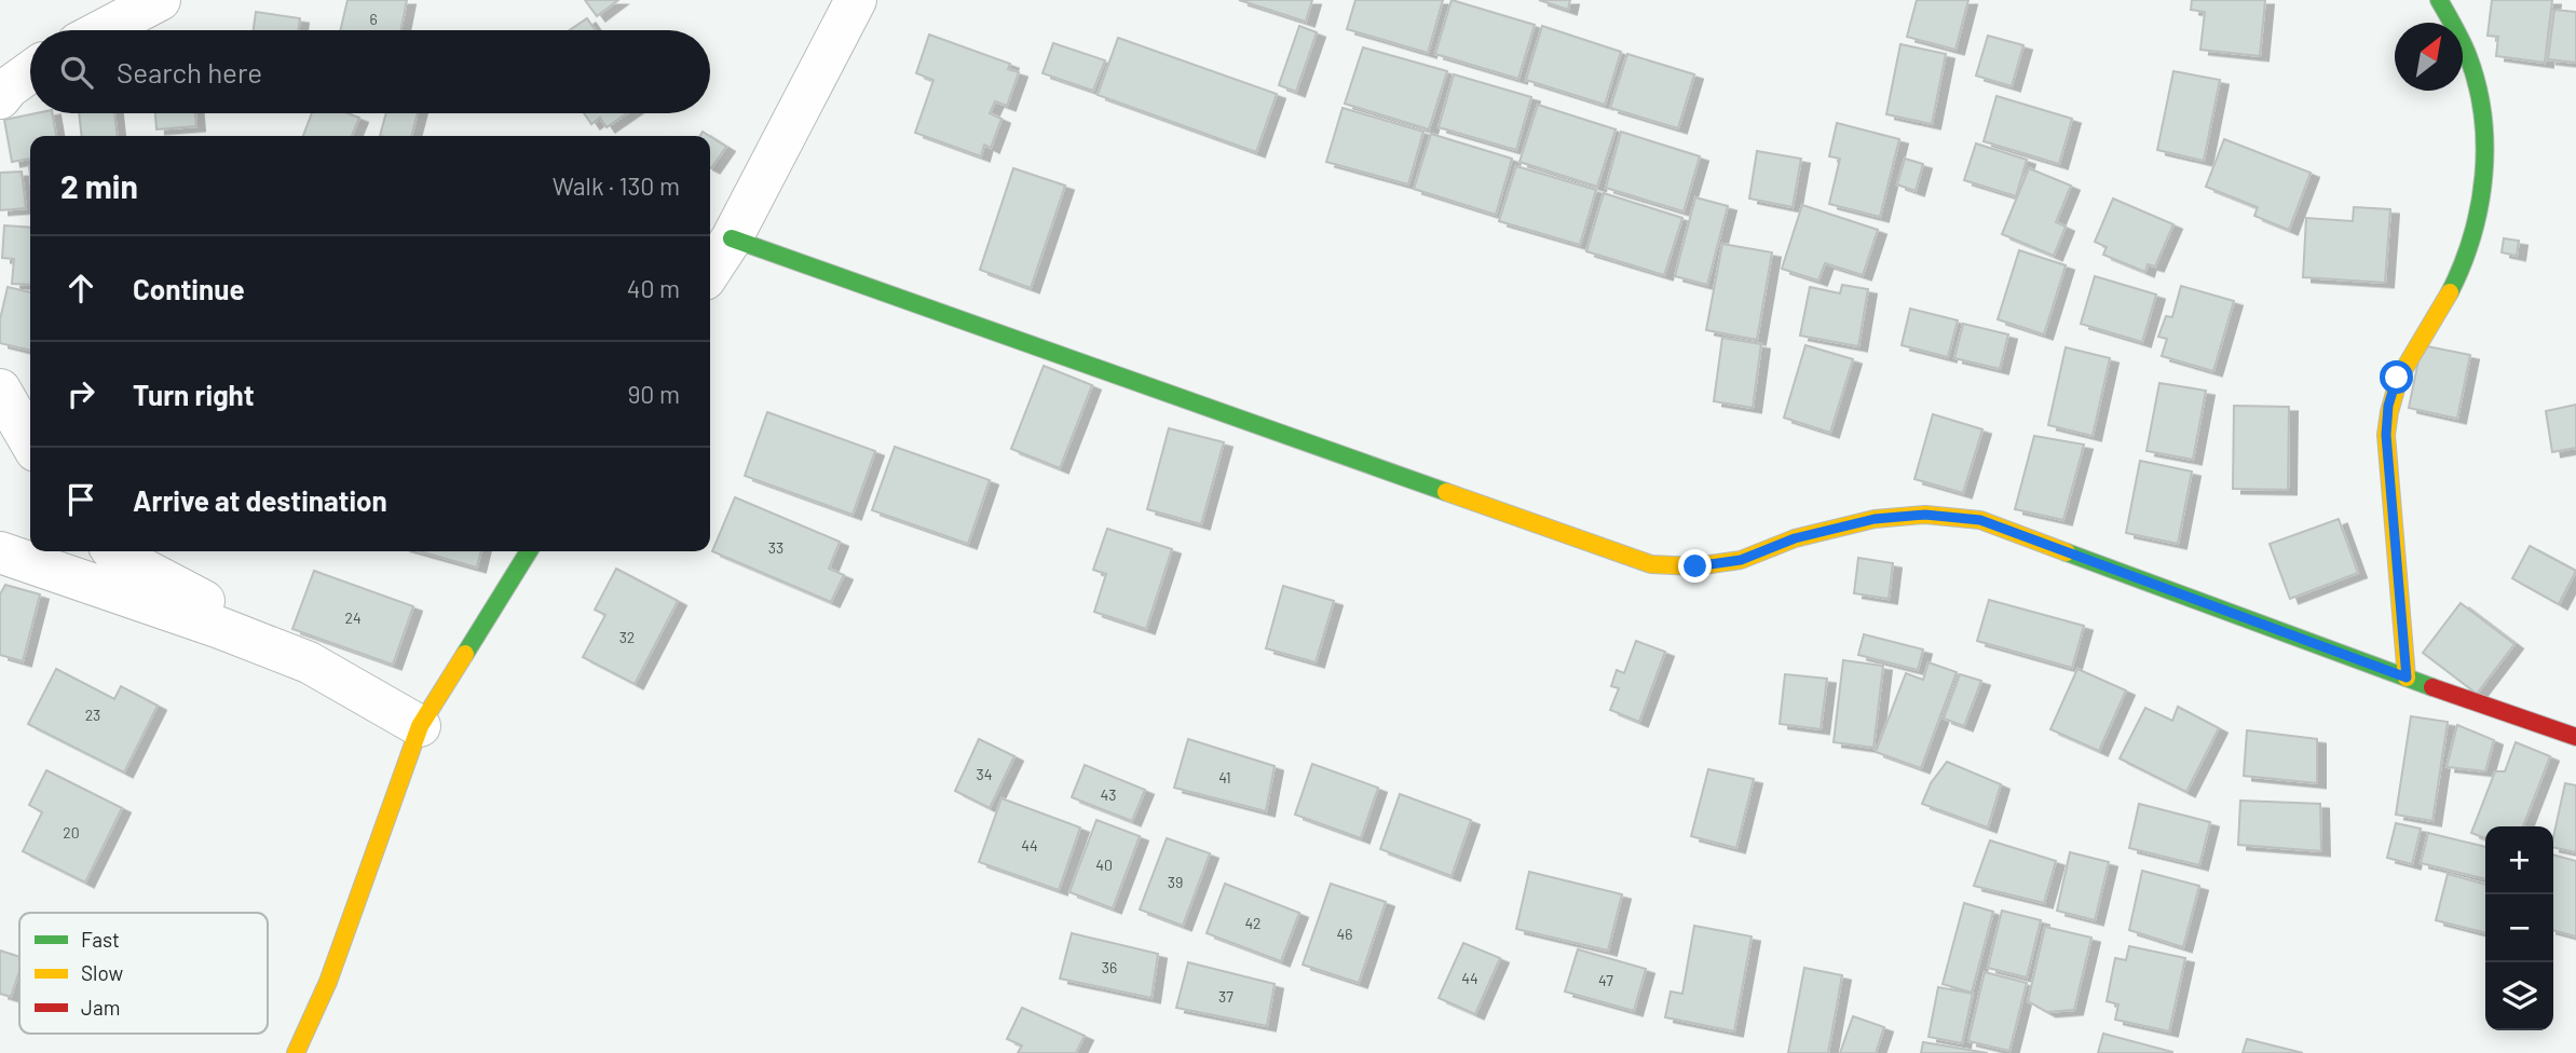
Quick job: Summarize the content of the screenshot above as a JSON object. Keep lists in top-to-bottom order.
{
  "house_numbers": [
    "6",
    "33",
    "24",
    "32",
    "23",
    "34",
    "41",
    "43",
    "20",
    "44",
    "40",
    "39",
    "42",
    "46",
    "36",
    "44",
    "47",
    "37"
  ],
  "legend": ["Fast", "Slow", "Jam"],
  "north": "top right",
  "page": {
    "search": "Search here",
    "heading": ["2 min", "Walk · 130 m"],
    "list": [
      ["Continue", "40 m"],
      ["Turn right", "90 m"],
      "Arrive at destination"
    ],
    "map_buttons": ["+", "−"]
  }
}
